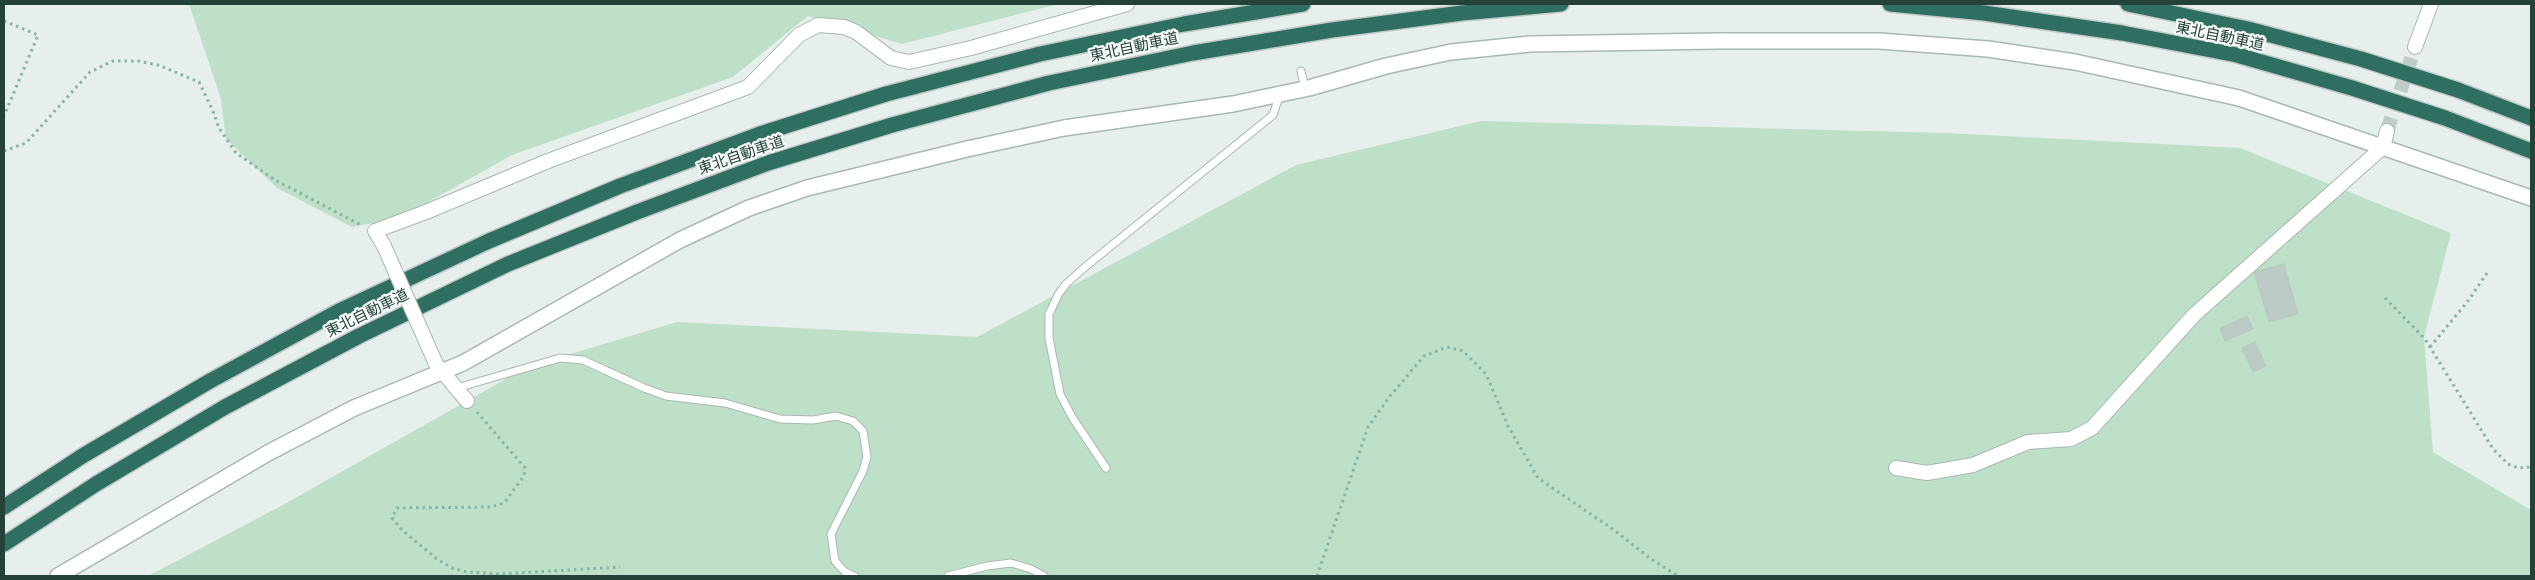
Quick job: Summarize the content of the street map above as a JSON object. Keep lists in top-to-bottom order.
{
  "streets": {
    "highway": ["東北自動車道"]
  }
}
